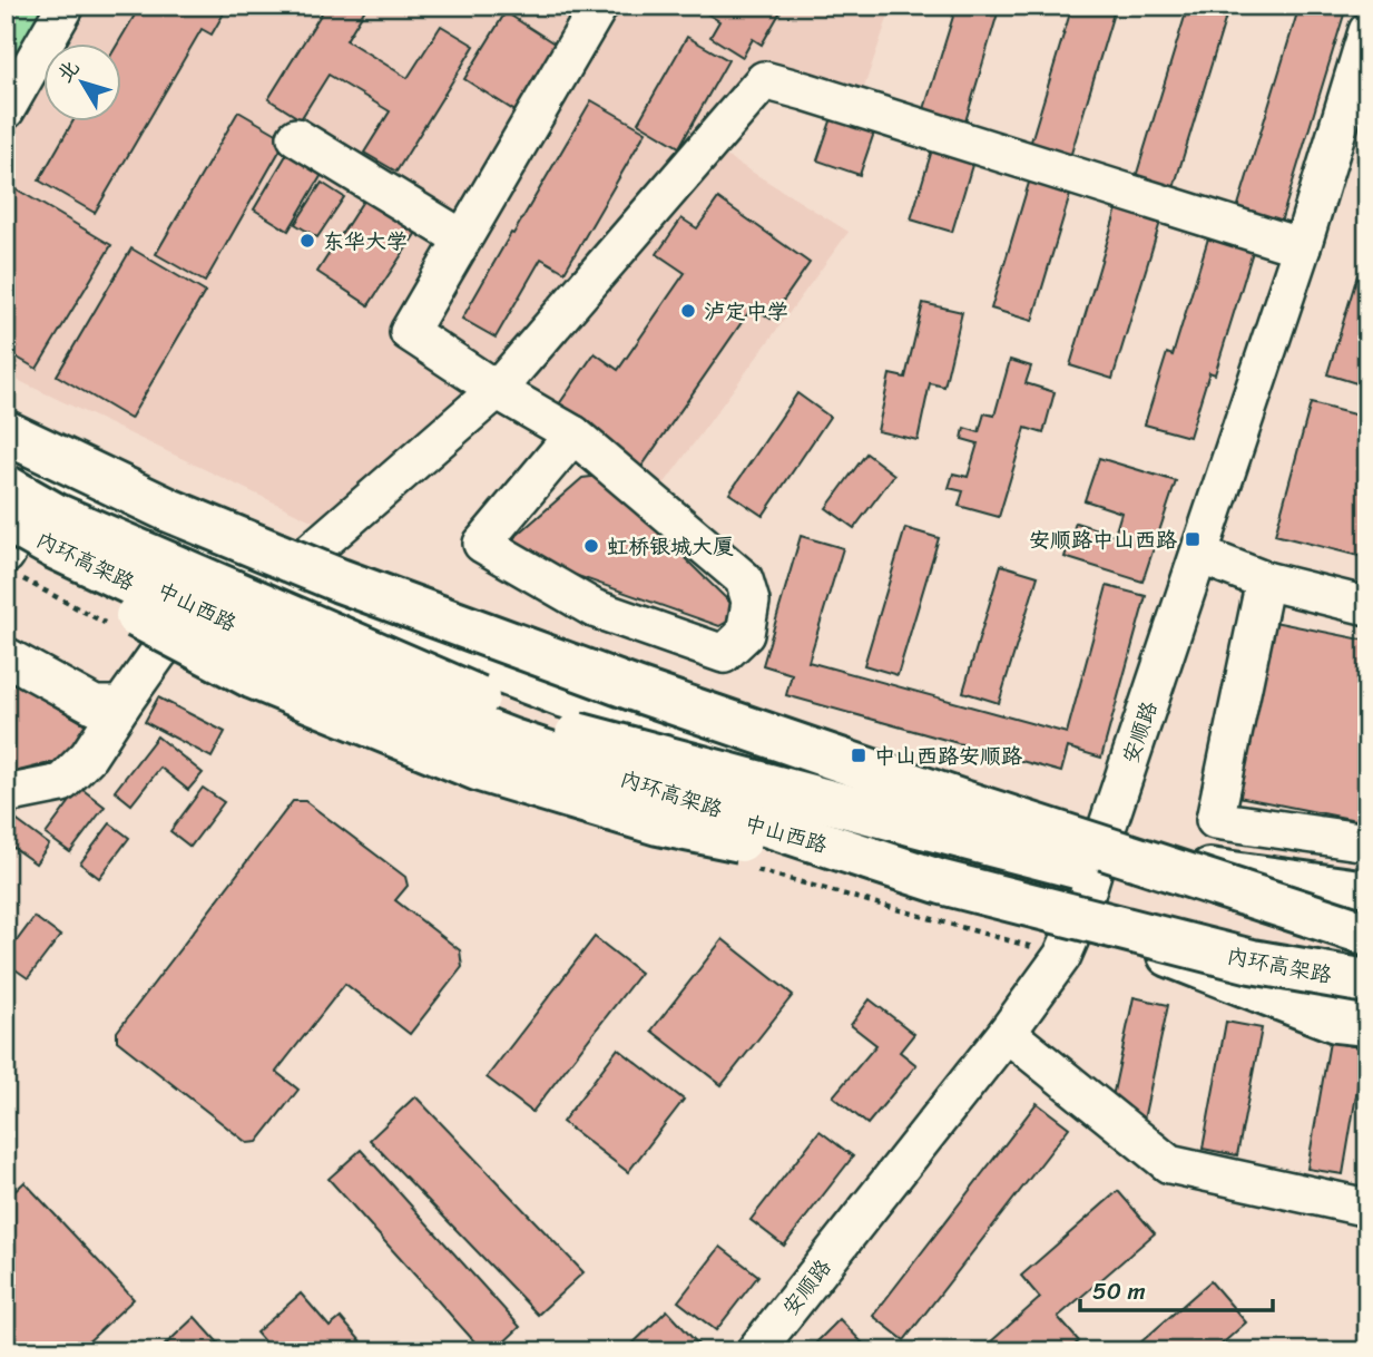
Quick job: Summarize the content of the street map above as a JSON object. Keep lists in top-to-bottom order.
{
  "streets": {
    "main road": ["内环高架路", "中山西路"],
    "street": ["安顺路"]
  },
  "crossings": [
    ["内环高架路", "中山西路"],
    ["中山西路", "安顺路"]
  ],
  "places": {
    "other": ["东华大学", "泸定中学", "虹桥银城大厦"],
    "transit": ["安顺路中山西路", "中山西路安顺路"]
  },
  "scale_bar": "50 m",
  "north": "top left"
}
